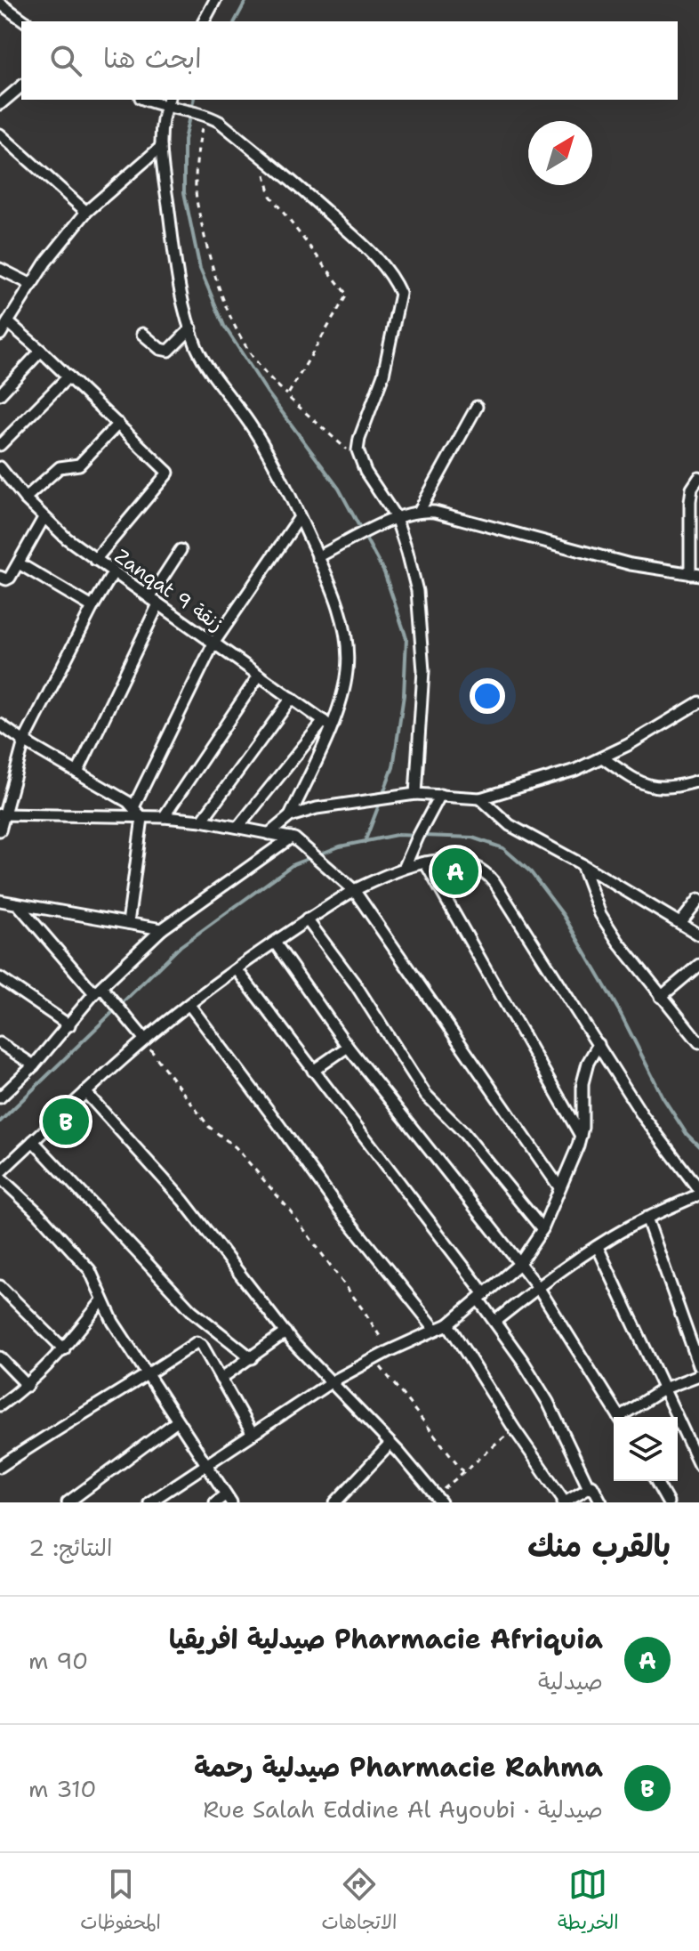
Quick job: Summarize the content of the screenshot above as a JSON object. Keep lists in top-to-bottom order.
{
  "streets": {
    "street": ["Zanqat 9 زنقة"]
  },
  "north": "top right",
  "page": {
    "search": "ابحث هنا",
    "pins": ["A", "B"],
    "heading": ["بالقرب منك", "النتائج: 2"],
    "list": [
      {
        "mark": "A",
        "name": "Pharmacie Afriquia صيدلية افريقيا",
        "note": "صيدلية",
        "value": "90 m"
      },
      {
        "mark": "B",
        "name": "Pharmacie Rahma صيدلية رحمة",
        "note": "صيدلية · Rue Salah Eddine Al Ayoubi",
        "value": "310 m"
      }
    ],
    "nav": ["الخريطة", "الاتجاهات", "المحفوظات"]
  }
}
